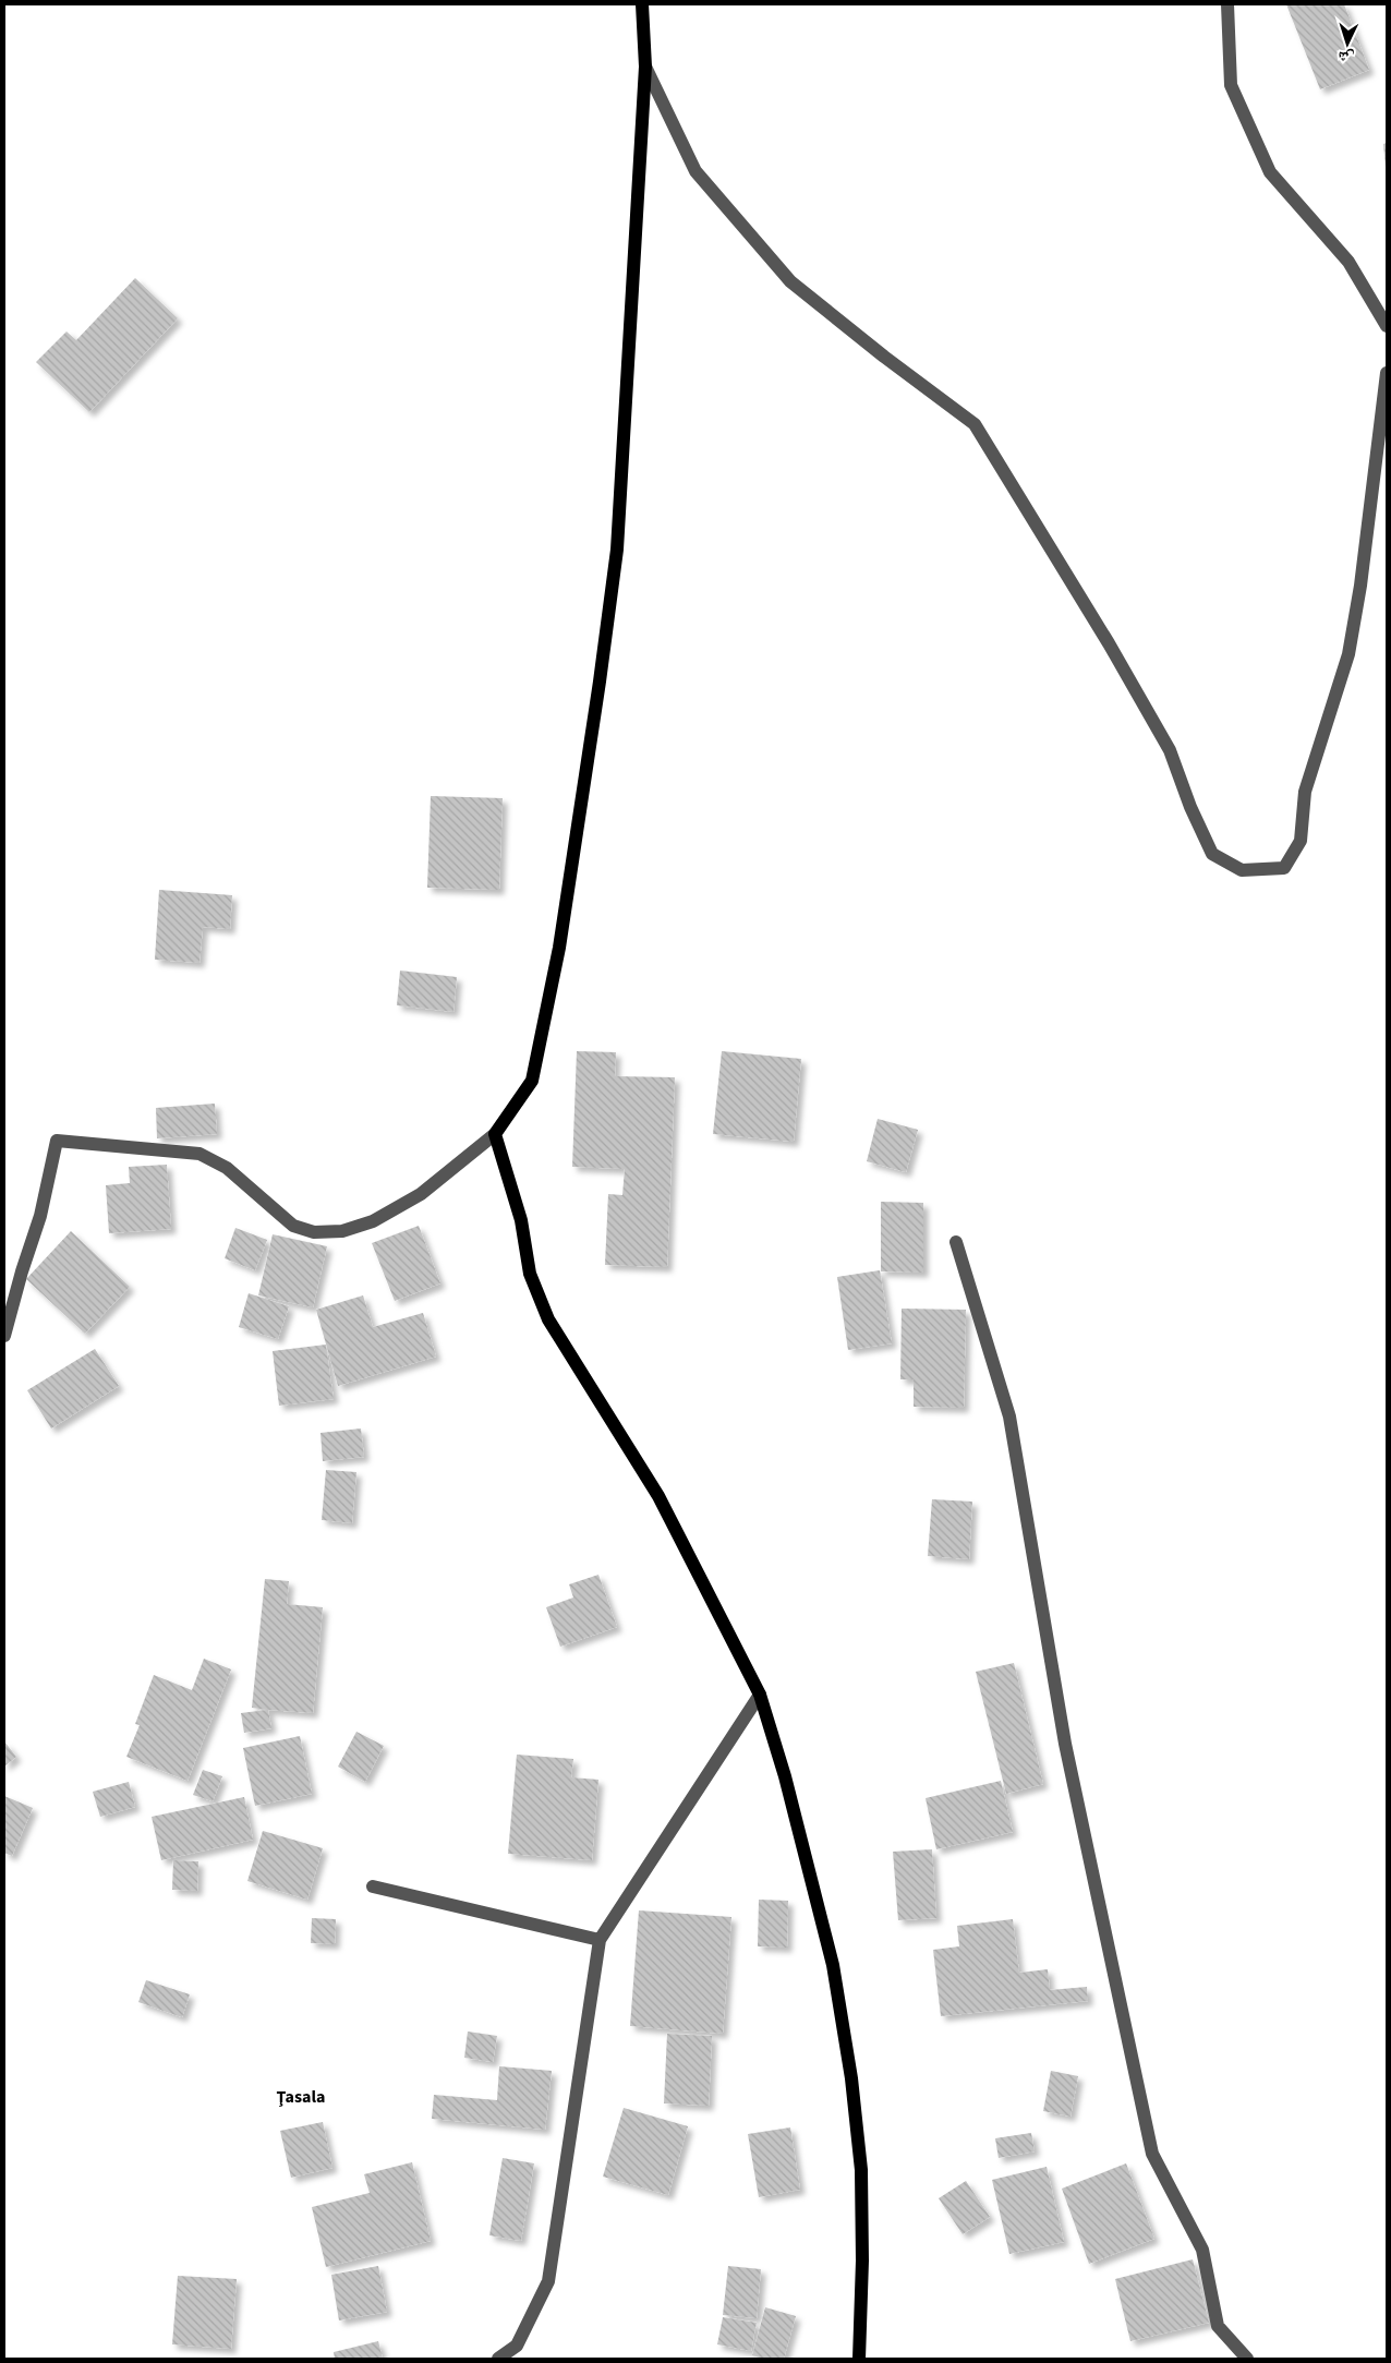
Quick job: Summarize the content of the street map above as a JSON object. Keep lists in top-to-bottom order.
{
  "districts": ["Ţasala"],
  "north": "bottom"
}
